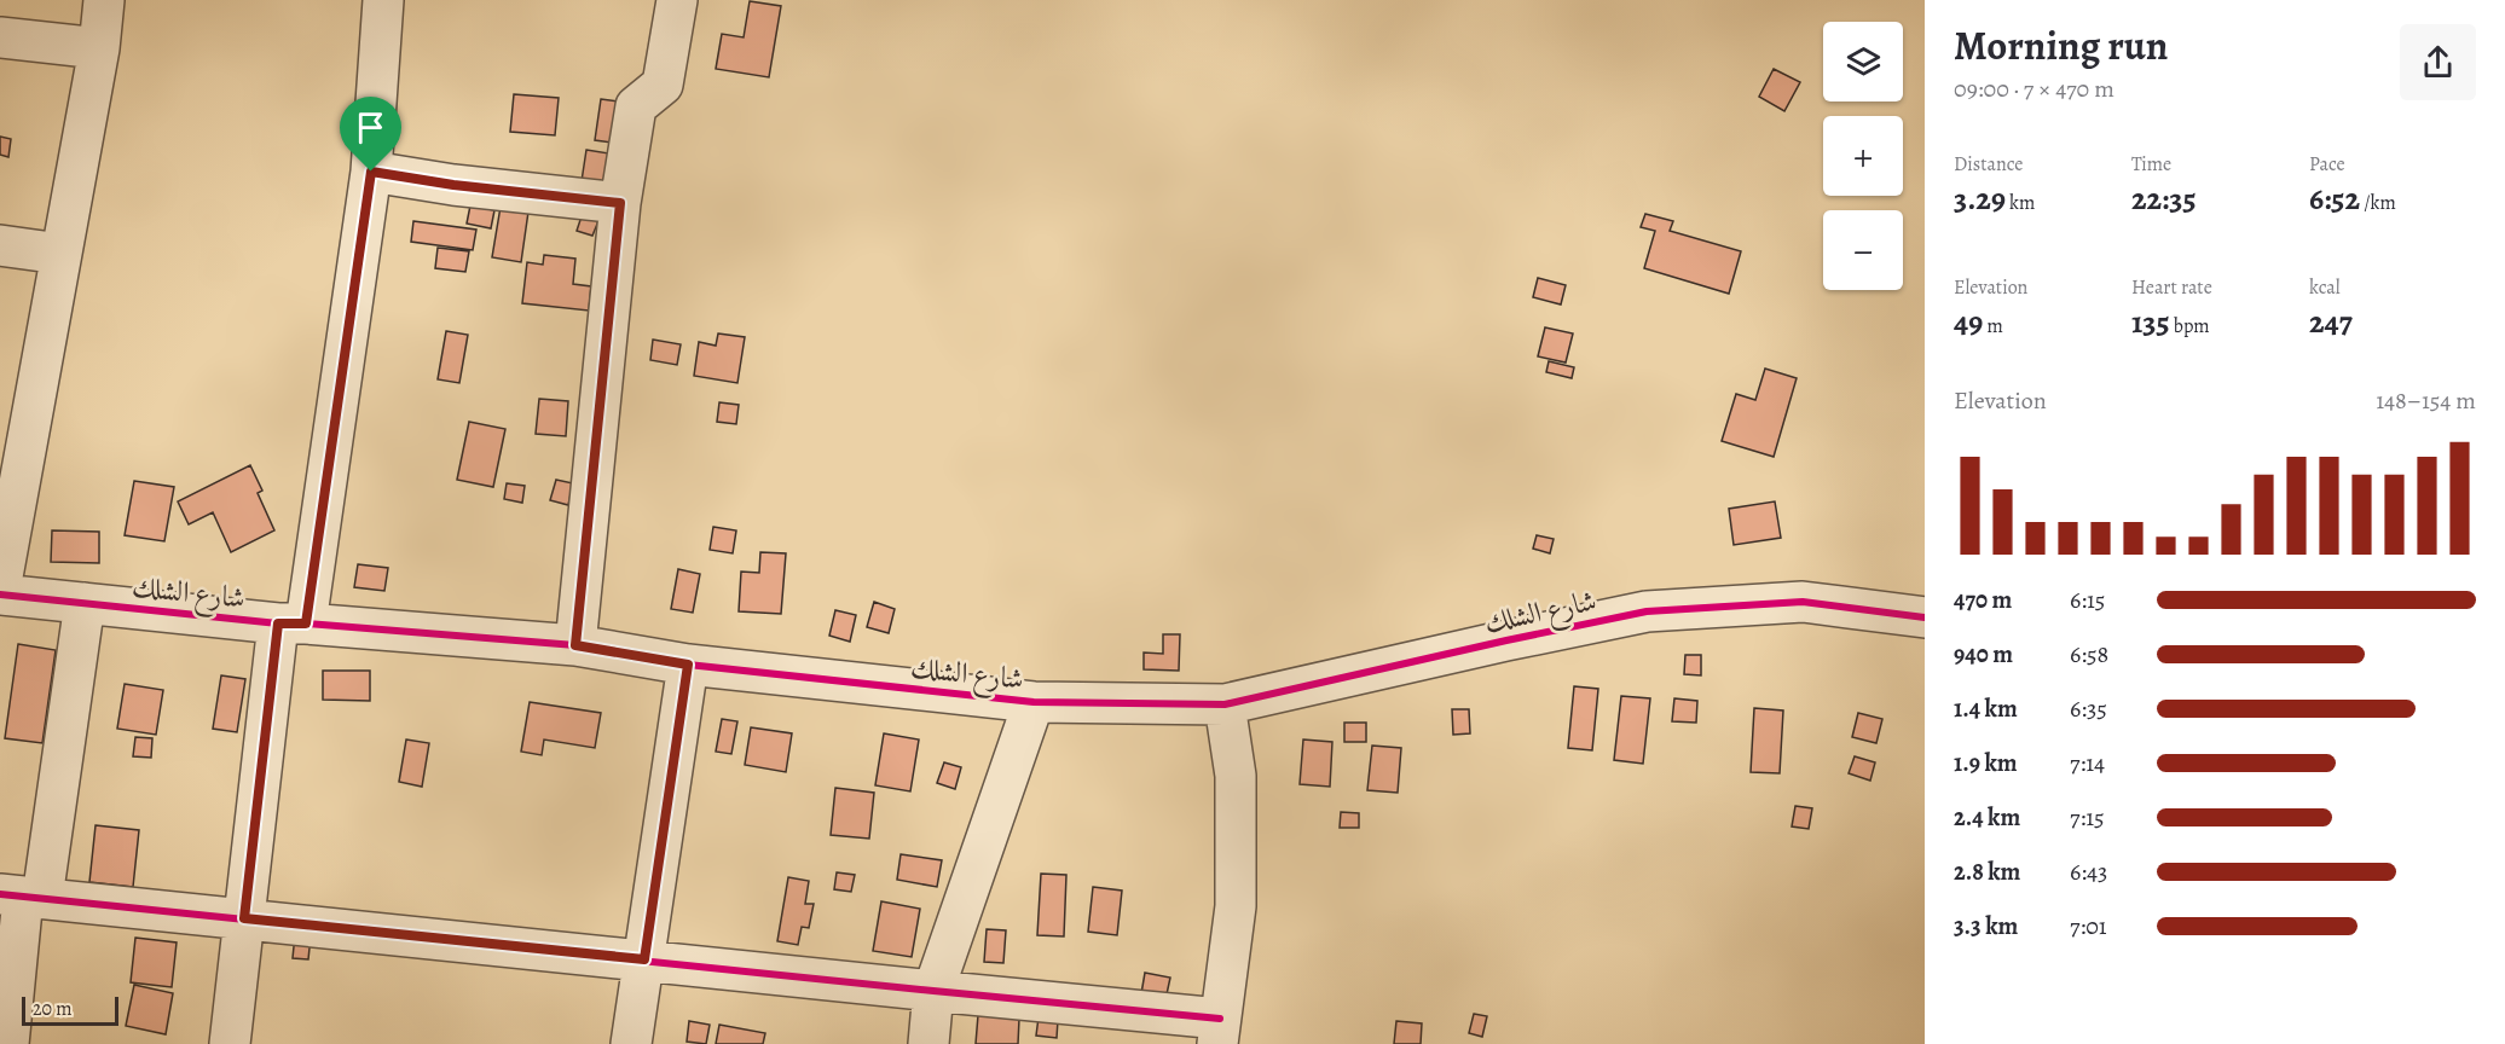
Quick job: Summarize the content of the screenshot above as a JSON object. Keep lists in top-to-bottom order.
{
  "streets": {
    "street": ["شارع الشلك"]
  },
  "scale_bar": "20 m",
  "page": {
    "heading": ["Morning run", "09:00 · 7 × 470 m"],
    "map_buttons": ["+", "−"],
    "stats": [
      ["Distance", "3.29 km"],
      ["Time", "22:35"],
      ["Pace", "6:52 /km"],
      ["Elevation", "49 m"],
      ["Heart rate", "135 bpm"],
      ["kcal", "247"]
    ],
    "chart": ["Elevation", "148–154 m"],
    "list": [
      {
        "name": "470 m",
        "note": "6:15"
      },
      {
        "name": "940 m",
        "note": "6:58"
      },
      {
        "name": "1.4 km",
        "note": "6:35"
      },
      {
        "name": "1.9 km",
        "note": "7:14"
      },
      {
        "name": "2.4 km",
        "note": "7:15"
      },
      {
        "name": "2.8 km",
        "note": "6:43"
      },
      {
        "name": "3.3 km",
        "note": "7:01"
      }
    ],
    "scale": "20 m"
  }
}
